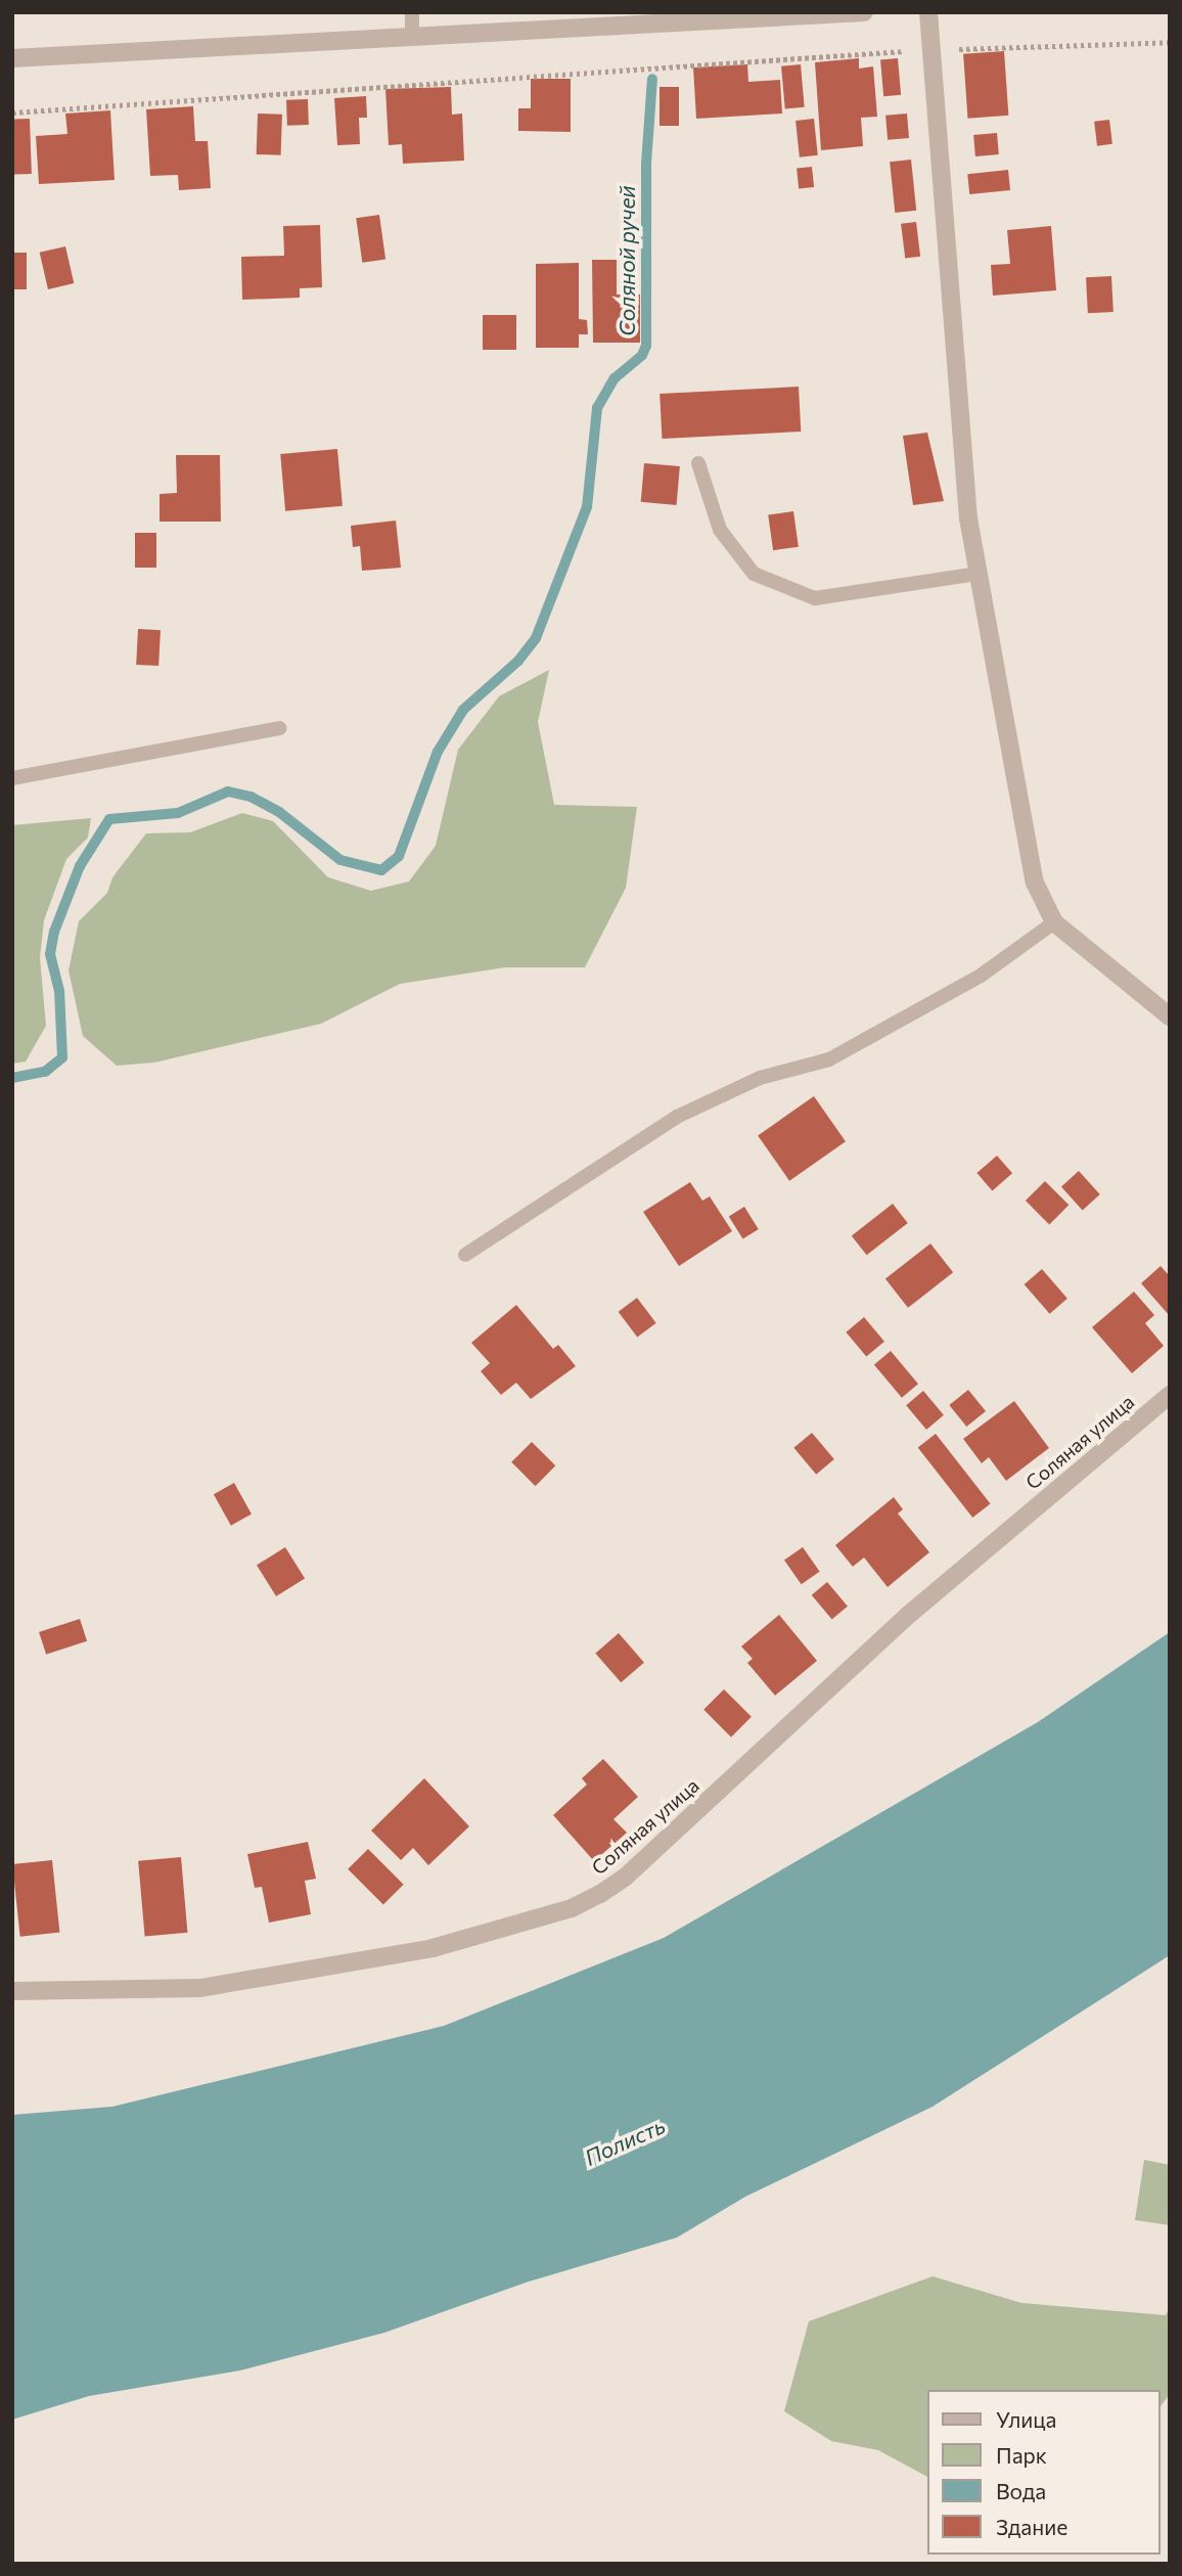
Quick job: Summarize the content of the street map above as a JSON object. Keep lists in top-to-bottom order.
{
  "streets": {
    "street": ["Соляная улица"]
  },
  "water": ["Соляной ручей", "Полисть"],
  "legend": [
    "Улица",
    "Парк",
    "Вода",
    "Здание"
  ]
}
